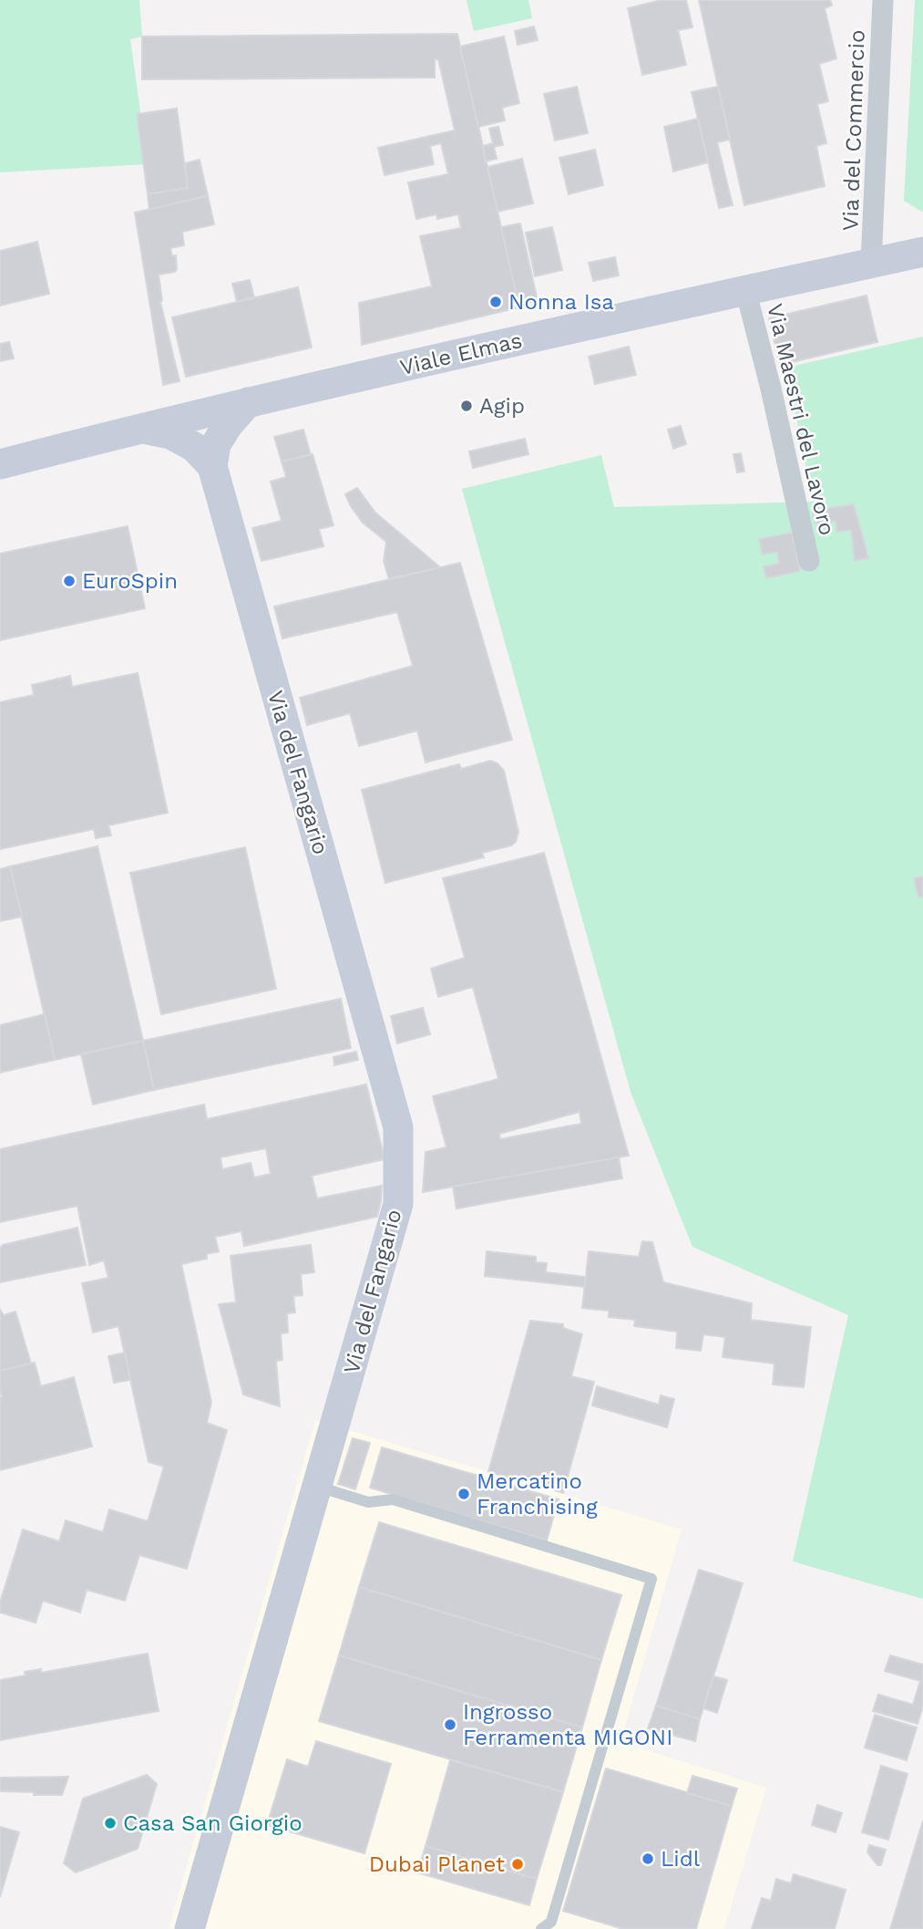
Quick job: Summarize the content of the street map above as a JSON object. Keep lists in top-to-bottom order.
{
  "streets": {
    "main road": ["Viale Elmas", "Via del Fangario"],
    "street": ["Via del Commercio", "Via Maestri del Lavoro"]
  },
  "crossings": [
    ["Via del Commercio", "Viale Elmas"],
    ["Viale Elmas", "Via Maestri del Lavoro"]
  ],
  "places": [
    "Nonna Isa",
    "Agip",
    "EuroSpin",
    "Mercatino Franchising",
    "Ingrosso Ferramenta MIGONI",
    "Casa San Giorgio",
    "Lidl",
    "Dubai Planet"
  ]
}
